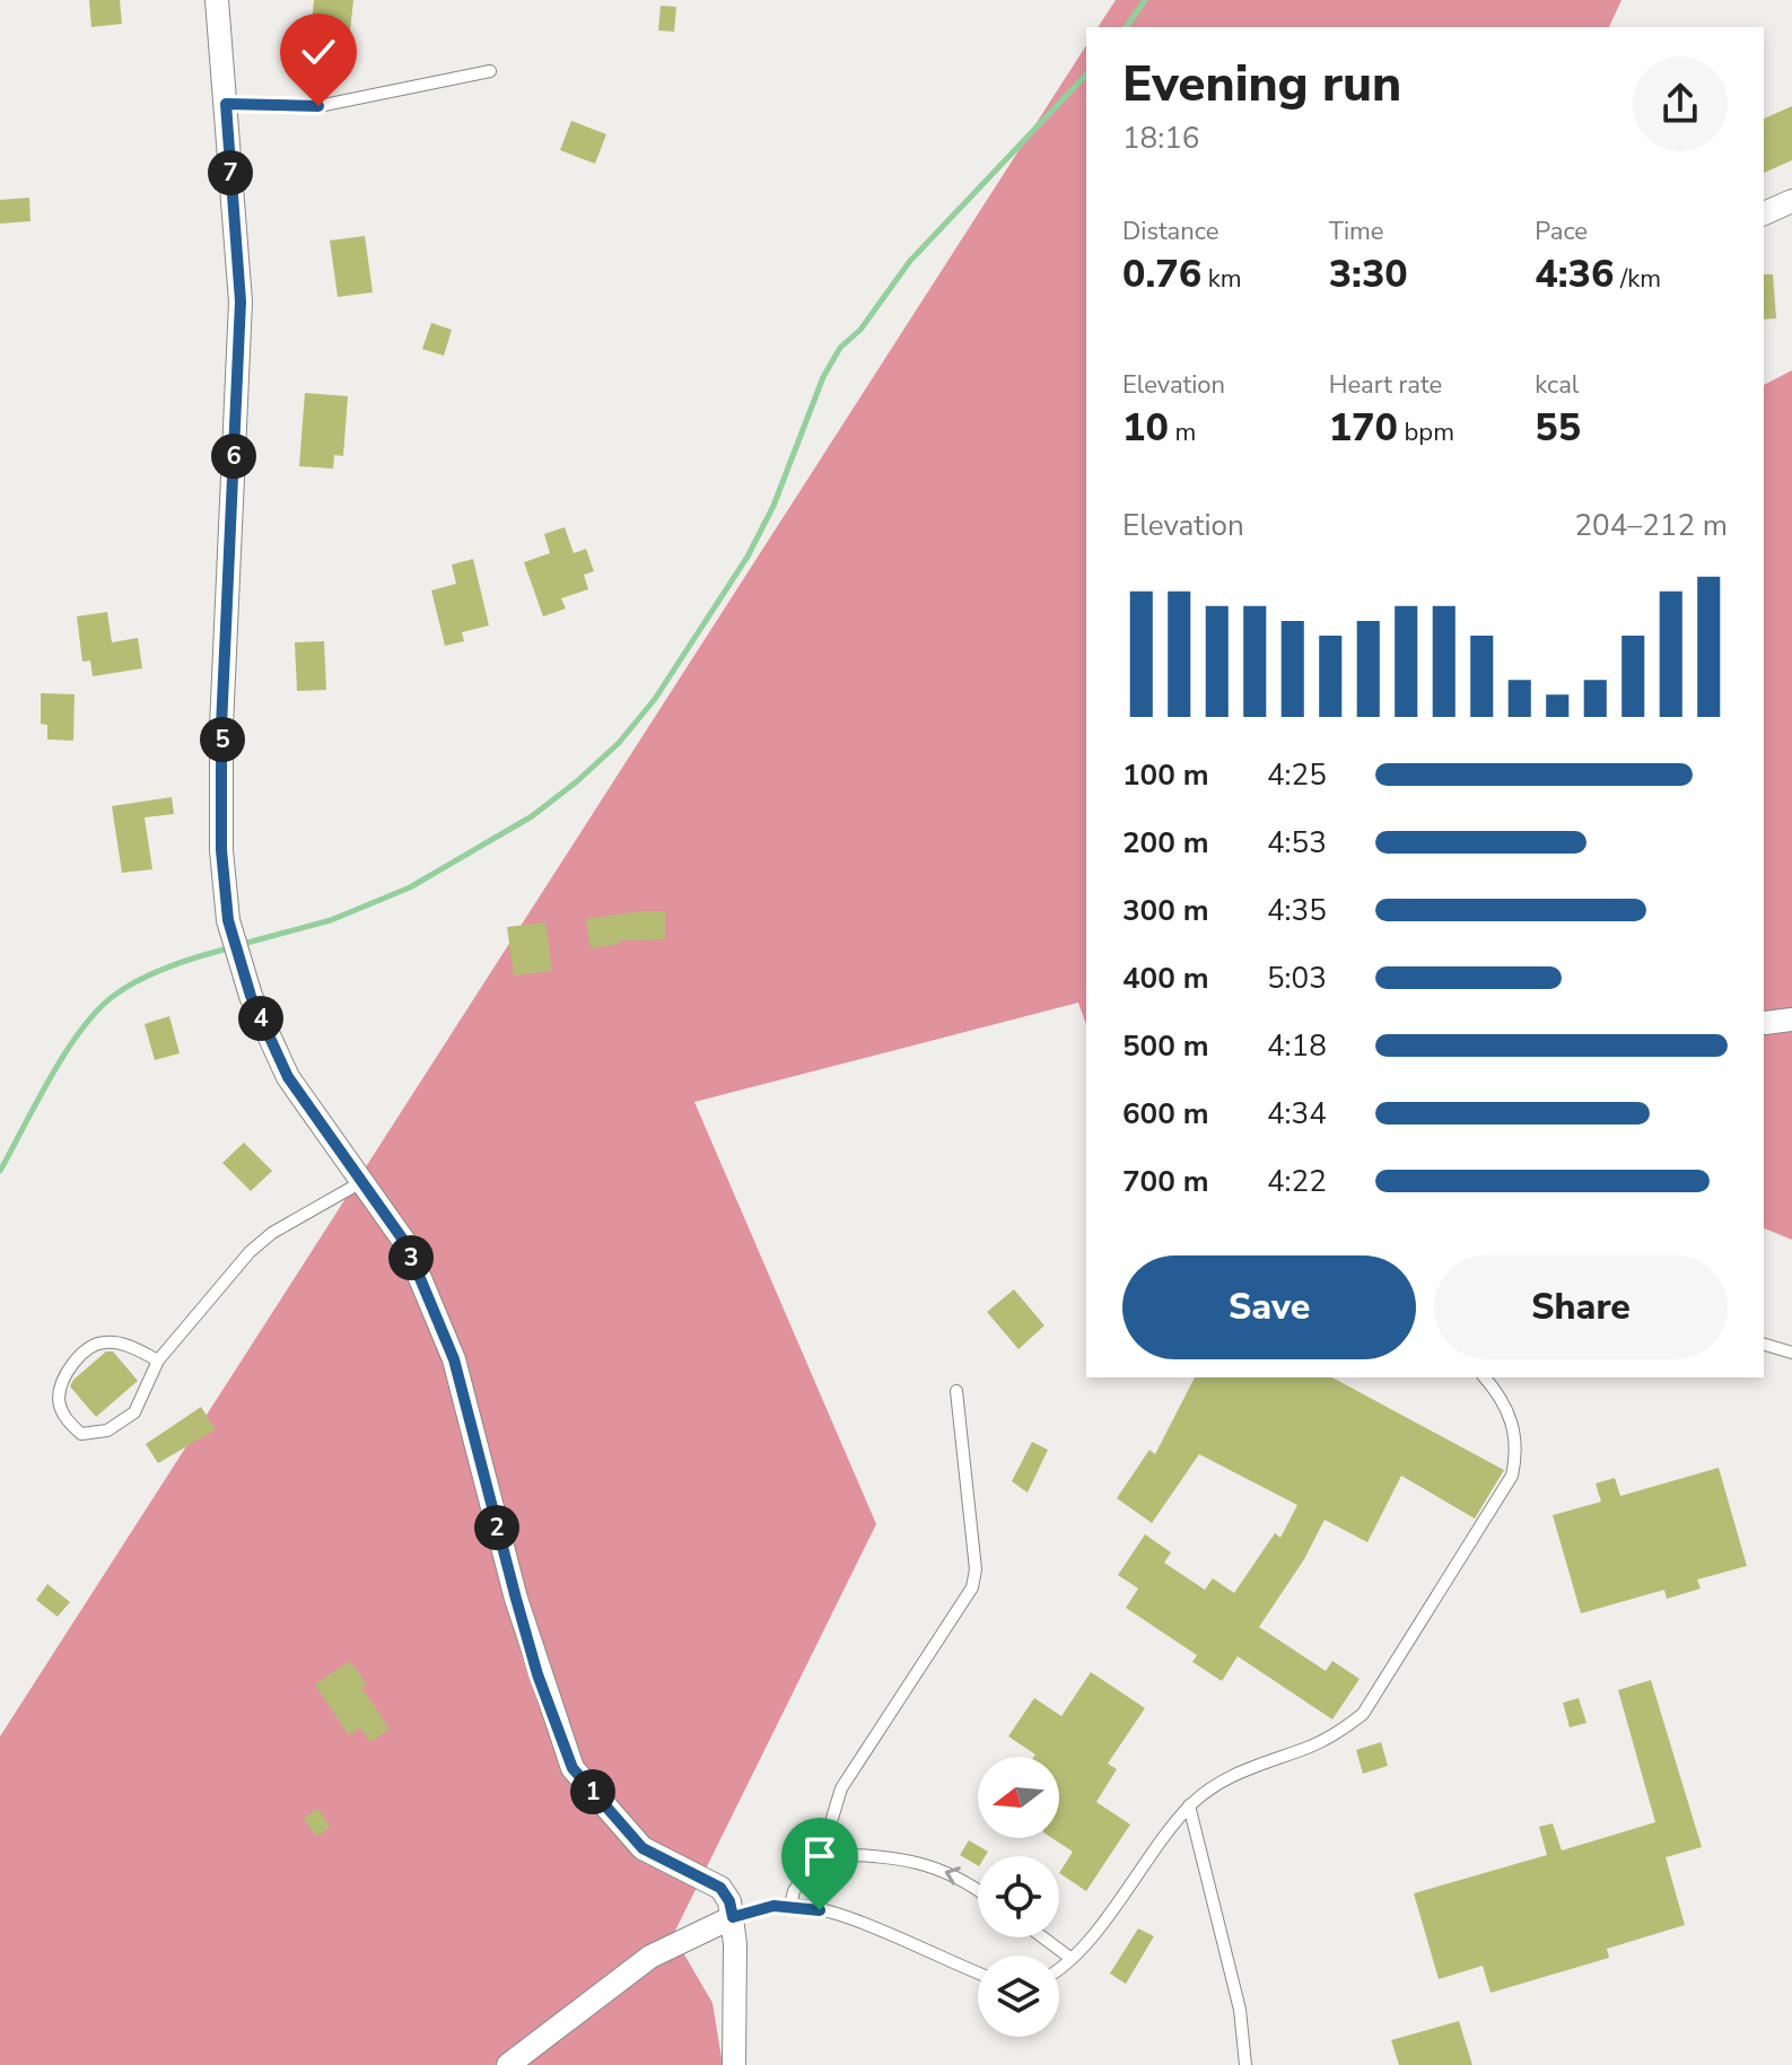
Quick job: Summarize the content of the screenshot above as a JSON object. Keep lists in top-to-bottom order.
{
  "north": "left",
  "page": {
    "heading": ["Evening run", "18:16"],
    "pins": [
      "7",
      "6",
      "5",
      "4",
      "3",
      "2",
      "1"
    ],
    "stats": [
      ["Distance", "0.76 km"],
      ["Time", "3:30"],
      ["Pace", "4:36 /km"],
      ["Elevation", "10 m"],
      ["Heart rate", "170 bpm"],
      ["kcal", "55"]
    ],
    "chart": ["Elevation", "204–212 m"],
    "list": [
      {
        "name": "100 m",
        "note": "4:25"
      },
      {
        "name": "200 m",
        "note": "4:53"
      },
      {
        "name": "300 m",
        "note": "4:35"
      },
      {
        "name": "400 m",
        "note": "5:03"
      },
      {
        "name": "500 m",
        "note": "4:18"
      },
      {
        "name": "600 m",
        "note": "4:34"
      },
      {
        "name": "700 m",
        "note": "4:22"
      }
    ],
    "buttons": ["Save", "Share"]
  }
}
